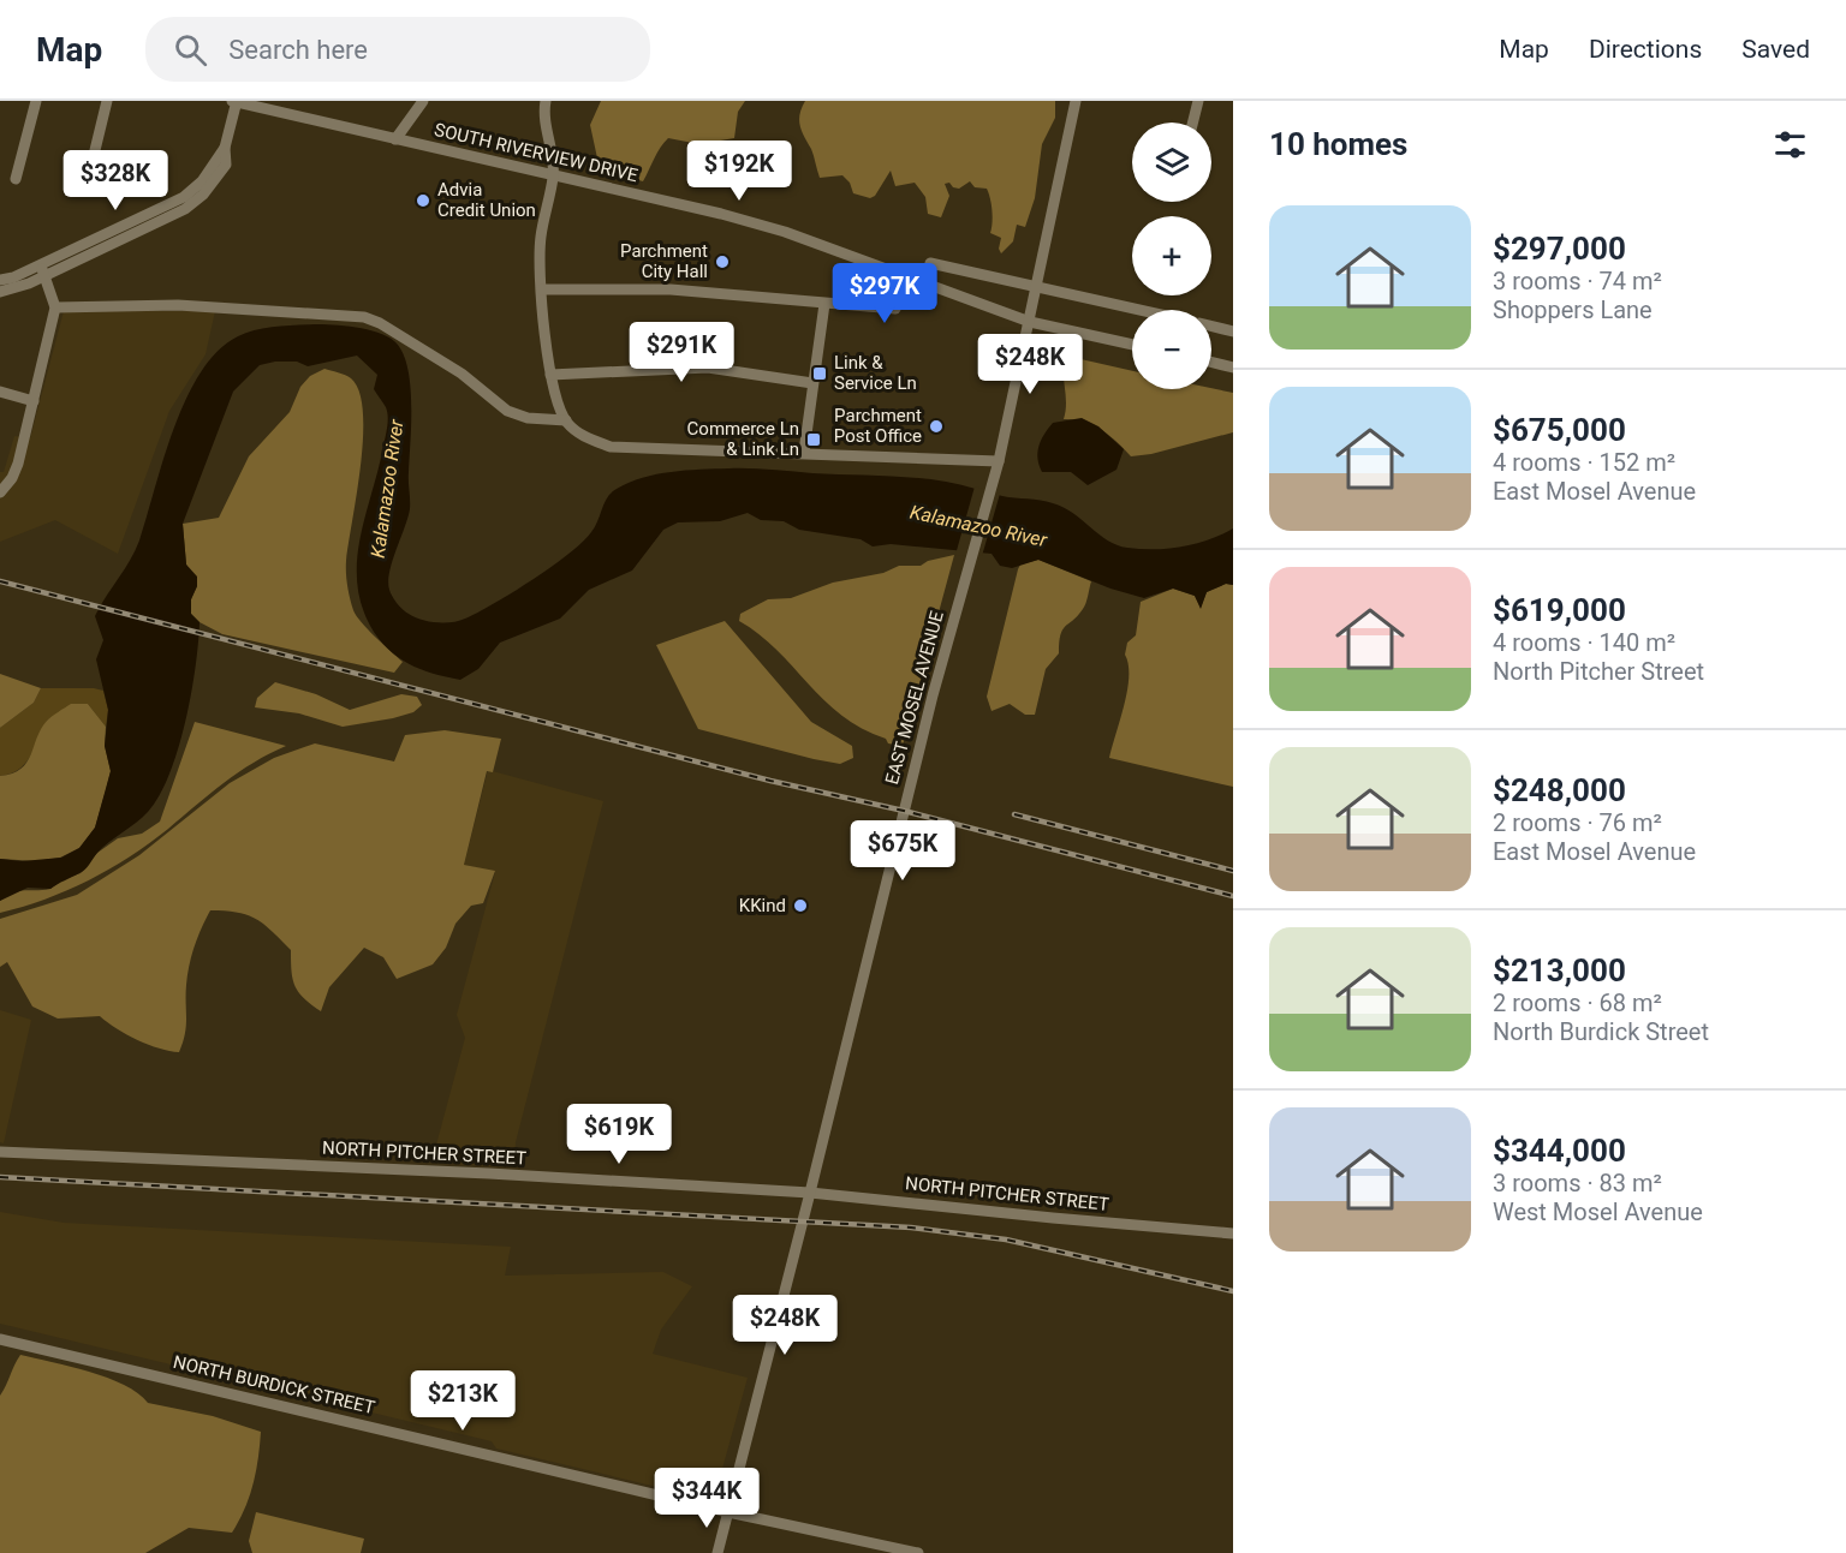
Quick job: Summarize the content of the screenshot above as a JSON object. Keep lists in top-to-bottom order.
{
  "streets": {
    "street": [
      "SOUTH RIVERVIEW DRIVE",
      "EAST MOSEL AVENUE",
      "NORTH PITCHER STREET",
      "NORTH BURDICK STREET"
    ]
  },
  "crossings": [
    ["SOUTH RIVERVIEW DRIVE", "EAST MOSEL AVENUE"],
    ["EAST MOSEL AVENUE", "NORTH PITCHER STREET"],
    ["EAST MOSEL AVENUE", "NORTH BURDICK STREET"]
  ],
  "water": ["Kalamazoo River"],
  "places": {
    "other": [
      "Advia Credit Union",
      "Parchment City Hall",
      "Parchment Post Office",
      "KKind"
    ],
    "transit": ["Link & Service Ln", "Commerce Ln & Link Ln"]
  },
  "page": {
    "header": "Map",
    "search": "Search here",
    "nav": ["Map", "Directions", "Saved"],
    "heading": "10 homes",
    "map_buttons": ["+", "−"],
    "price": [
      "$192K",
      "$328K",
      "$297K",
      "$291K",
      "$248K",
      "$675K",
      "$619K",
      "$248K",
      "$213K",
      "$344K"
    ],
    "list": [
      {
        "name": "$297,000",
        "note": "3 rooms · 74 m² · Shoppers Lane"
      },
      {
        "name": "$675,000",
        "note": "4 rooms · 152 m² · East Mosel Avenue"
      },
      {
        "name": "$619,000",
        "note": "4 rooms · 140 m² · North Pitcher Street"
      },
      {
        "name": "$248,000",
        "note": "2 rooms · 76 m² · East Mosel Avenue"
      },
      {
        "name": "$213,000",
        "note": "2 rooms · 68 m² · North Burdick Street"
      },
      {
        "name": "$344,000",
        "note": "3 rooms · 83 m² · West Mosel Avenue"
      }
    ]
  }
}
